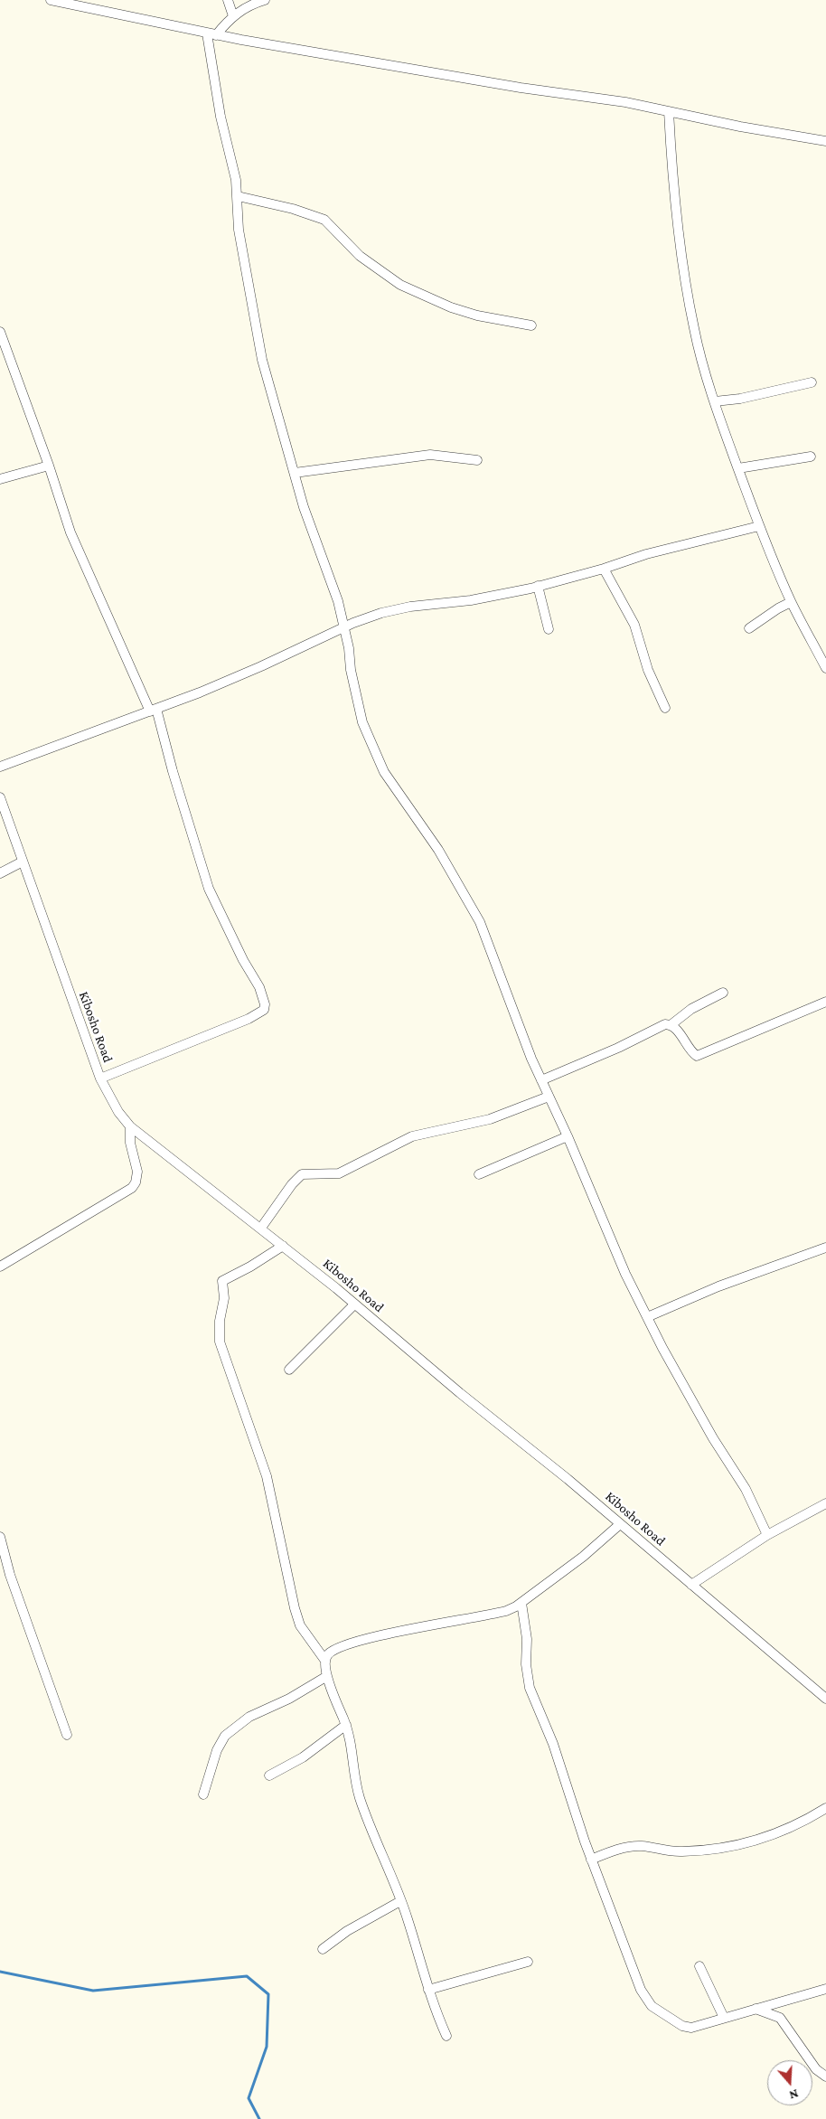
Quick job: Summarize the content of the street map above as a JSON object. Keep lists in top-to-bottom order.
{
  "streets": {
    "street": ["Kibosho Road"]
  },
  "north": "bottom"
}
